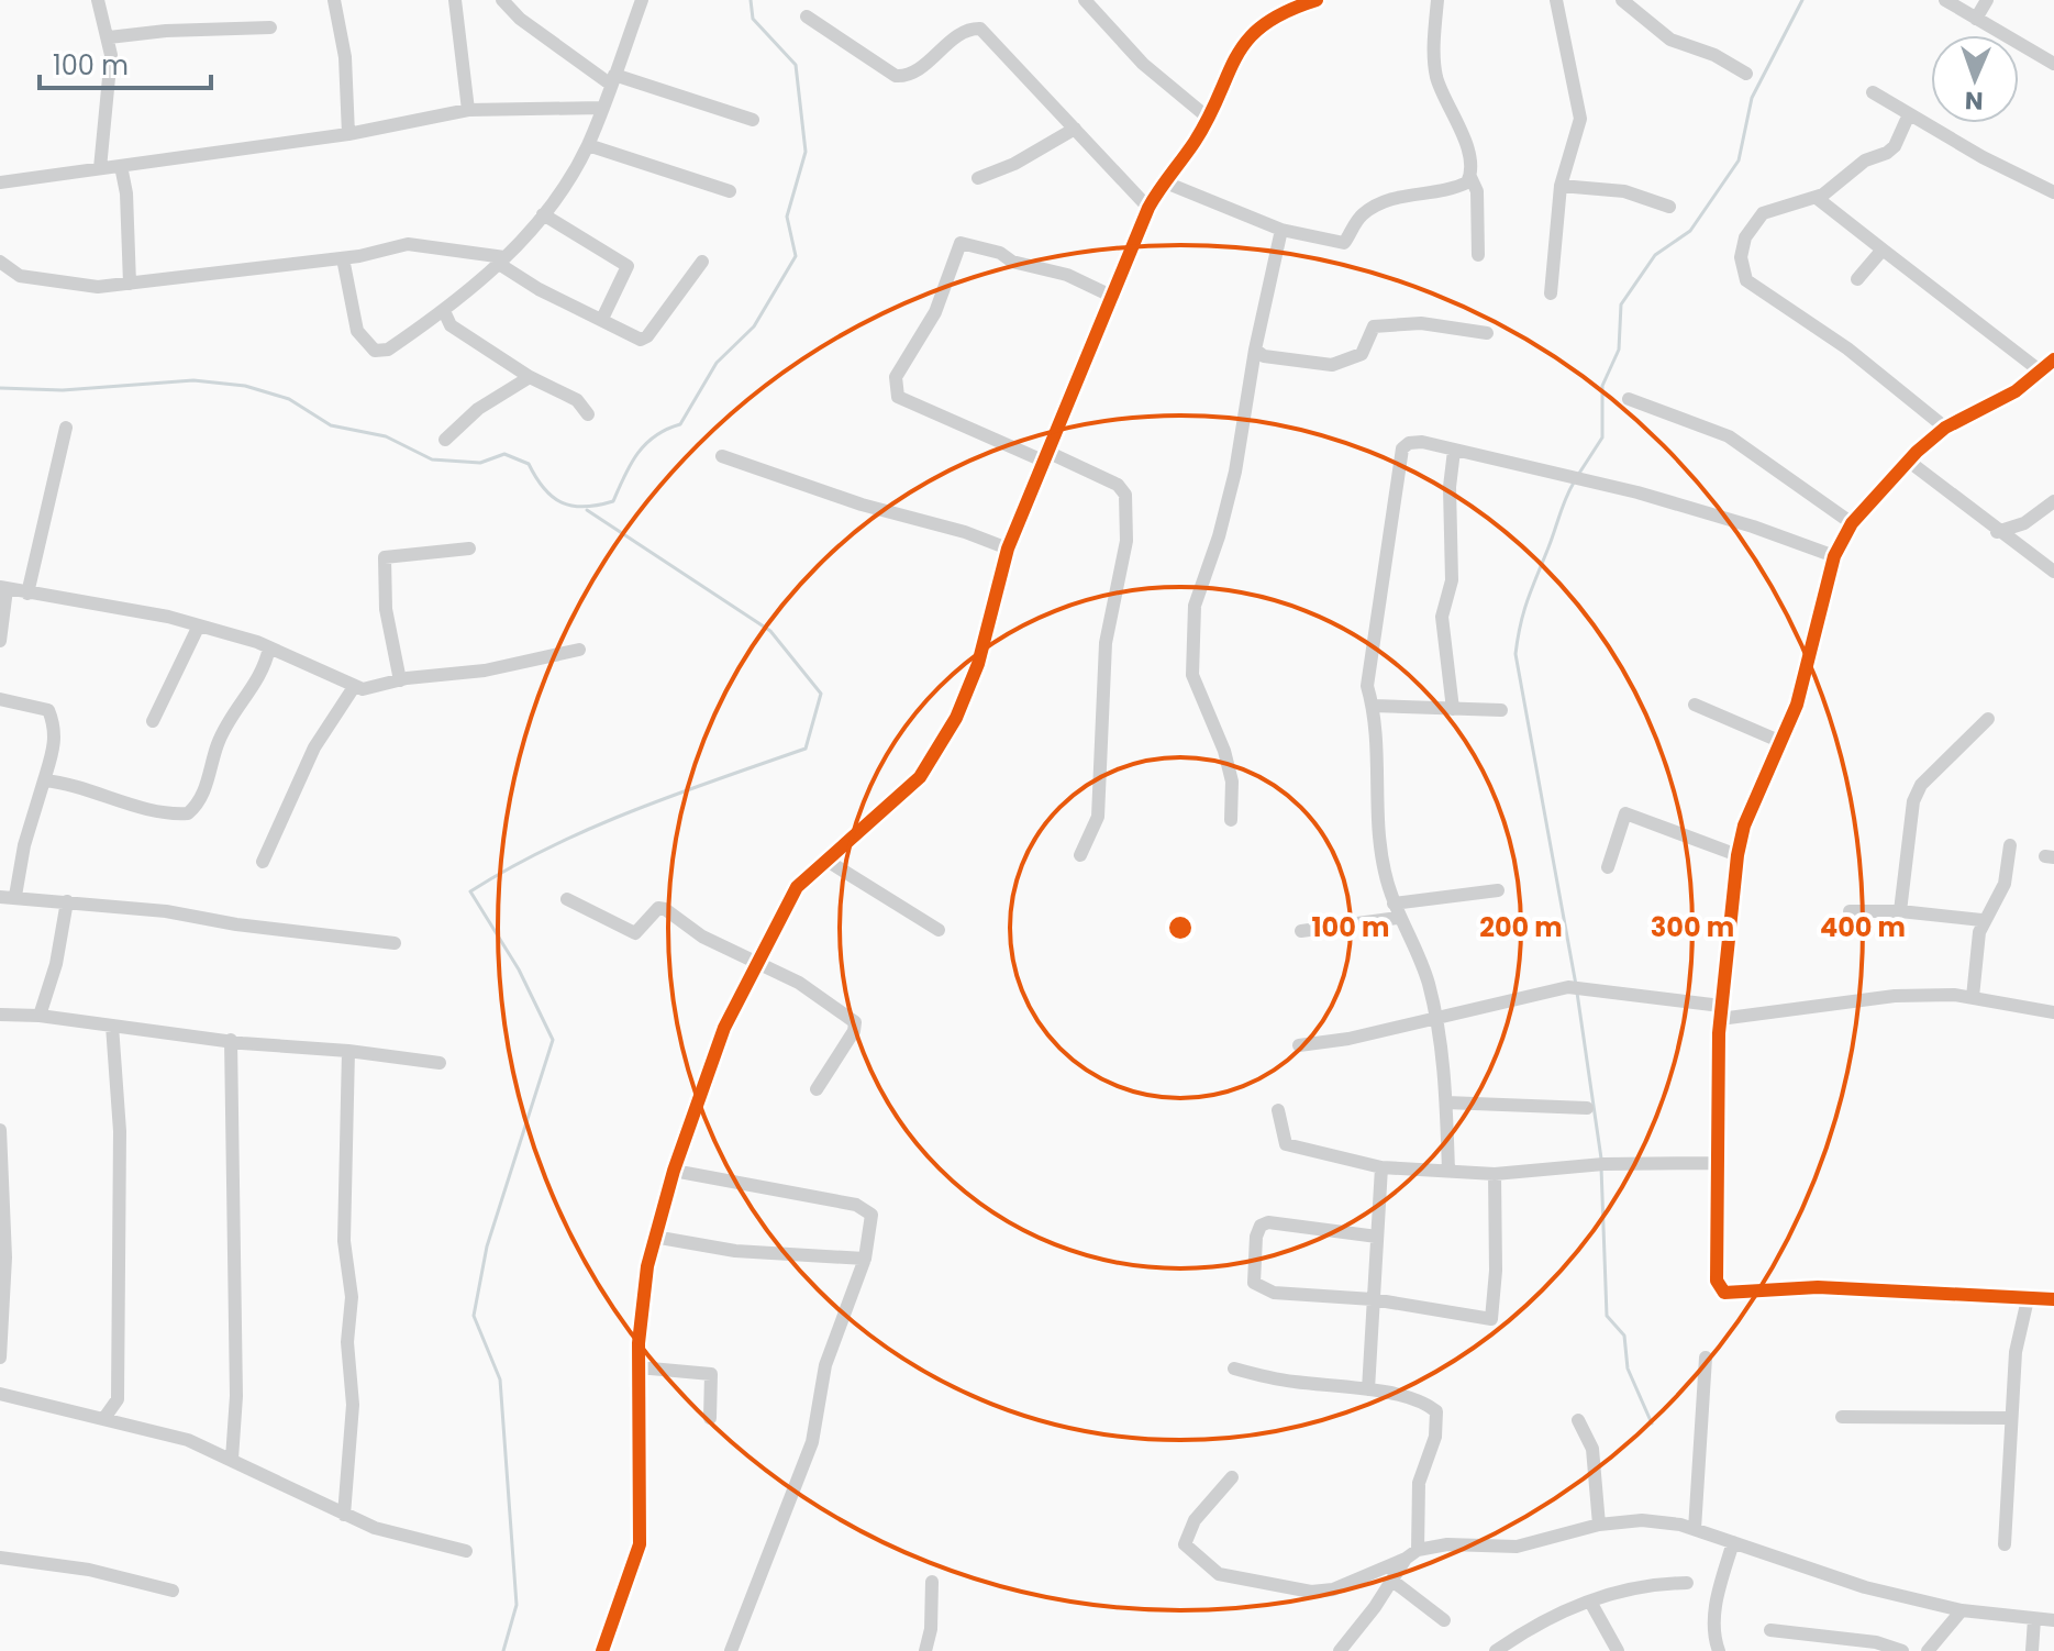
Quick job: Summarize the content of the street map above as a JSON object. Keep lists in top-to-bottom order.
{
  "scale_bar": "100 m",
  "north": "bottom",
  "rings": [
    "100 m",
    "200 m",
    "300 m",
    "400 m"
  ]
}
